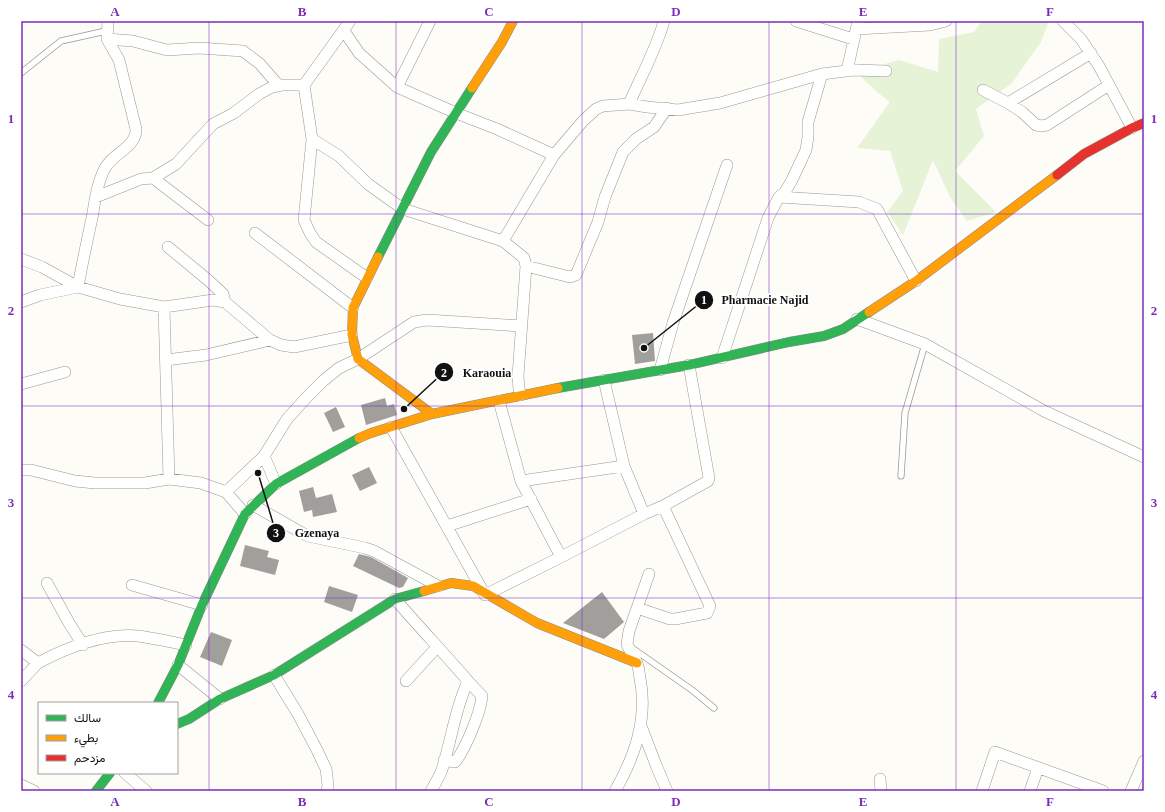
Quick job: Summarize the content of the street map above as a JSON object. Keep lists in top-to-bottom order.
{
  "places": ["Pharmacie Najid", "Karaouia", "Gzenaya"],
  "legend": ["سالك", "بطيء", "مزدحم"],
  "grid": {
    "columns": [
      "A",
      "B",
      "C",
      "D",
      "E",
      "F"
    ],
    "rows": [
      "1",
      "2",
      "3",
      "4"
    ]
  }
}
